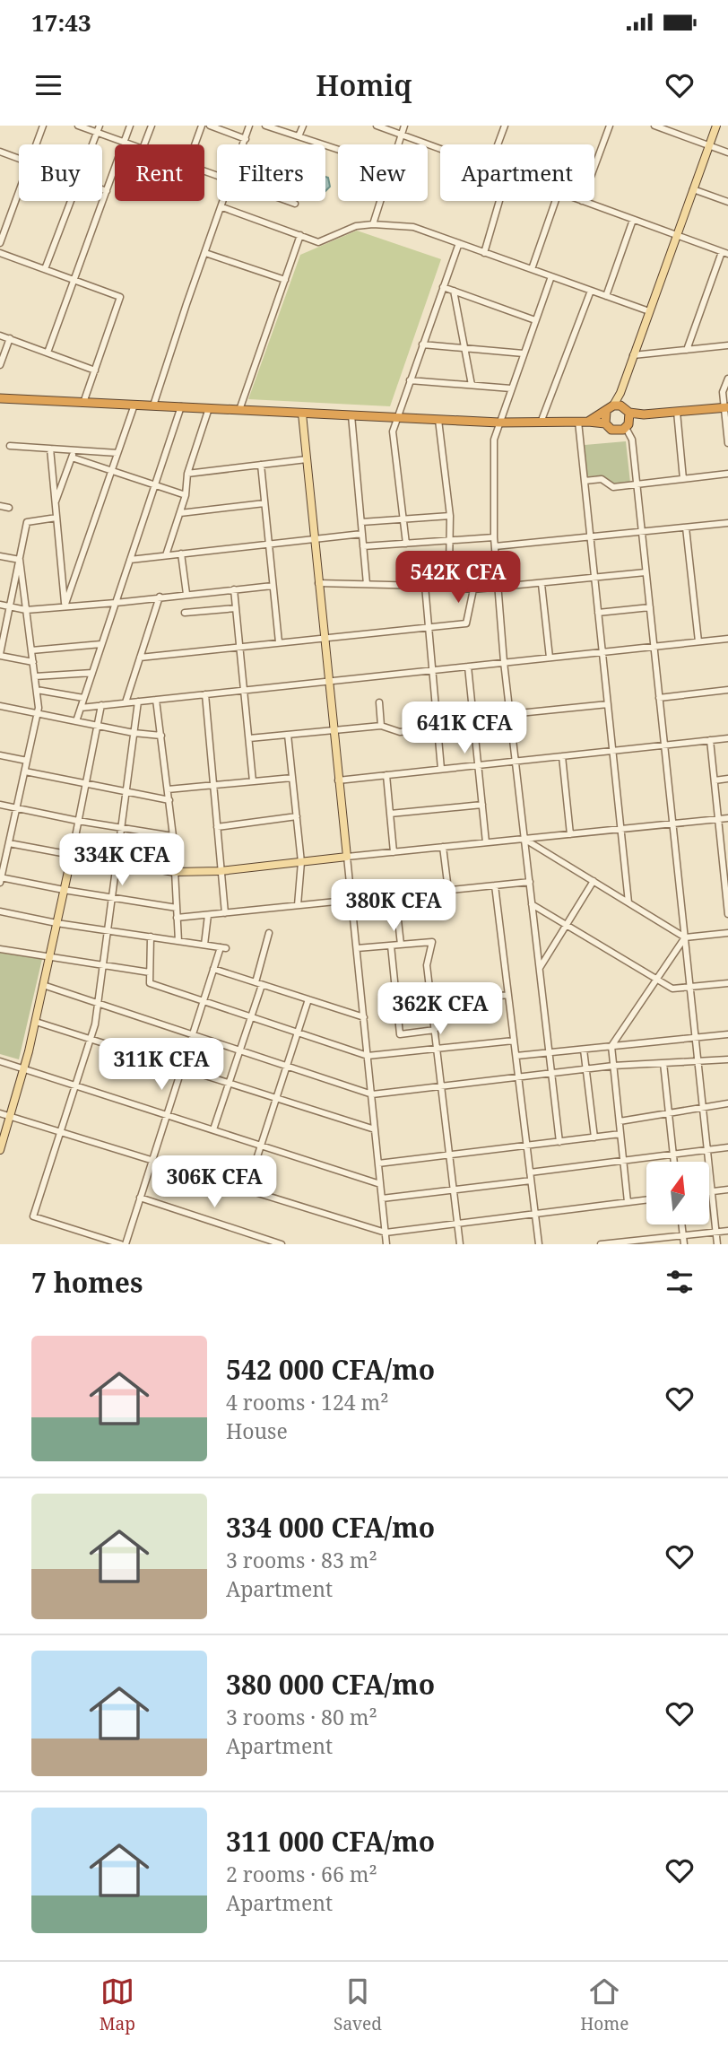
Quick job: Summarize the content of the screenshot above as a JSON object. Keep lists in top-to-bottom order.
{
  "north": "top",
  "page": {
    "status": "17:43",
    "header": "Homiq",
    "chip": [
      "Buy",
      "Rent",
      "Filters",
      "New",
      "Apartment"
    ],
    "price": [
      "542K CFA",
      "641K CFA",
      "334K CFA",
      "380K CFA",
      "362K CFA",
      "311K CFA",
      "306K CFA"
    ],
    "heading": "7 homes",
    "list": [
      {
        "name": "542 000 CFA/mo",
        "note": "4 rooms · 124 m² · House"
      },
      {
        "name": "334 000 CFA/mo",
        "note": "3 rooms · 83 m² · Apartment"
      },
      {
        "name": "380 000 CFA/mo",
        "note": "3 rooms · 80 m² · Apartment"
      },
      {
        "name": "311 000 CFA/mo",
        "note": "2 rooms · 66 m² · Apartment"
      }
    ],
    "tabs": ["Map", "Saved", "Home"]
  }
}
